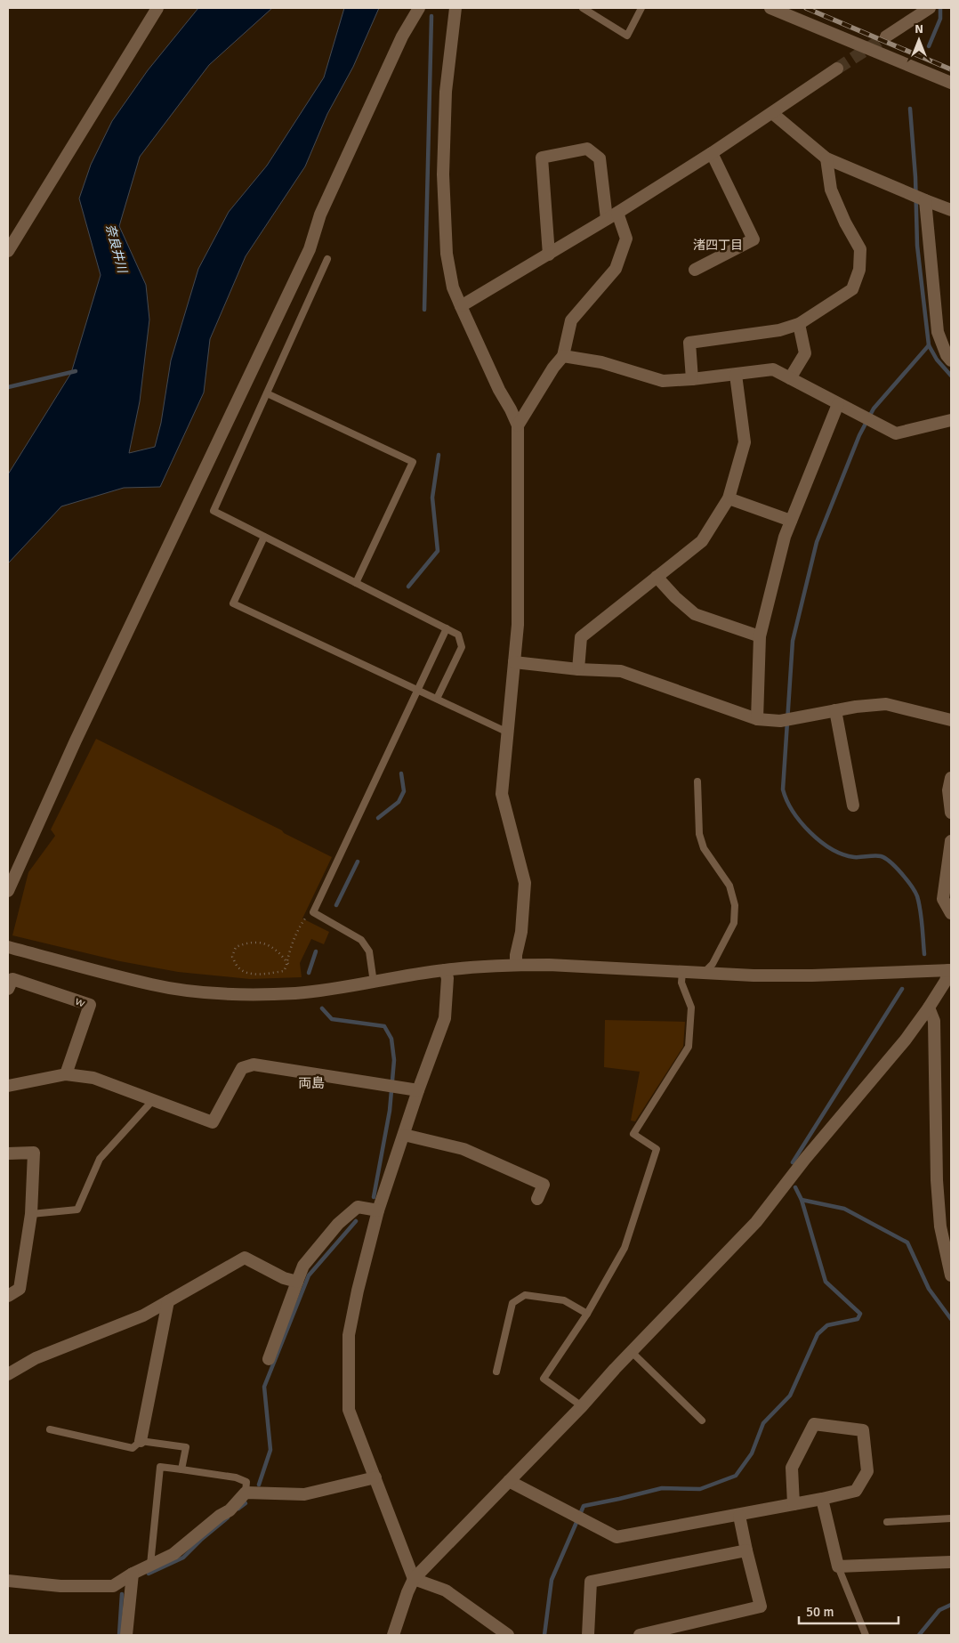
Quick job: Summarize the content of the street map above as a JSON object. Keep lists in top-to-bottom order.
{
  "streets": {
    "street": ["ｗ"]
  },
  "districts": ["渚四丁目", "両島"],
  "water": ["奈良井川"],
  "scale_bar": "50 m",
  "north": "top"
}
